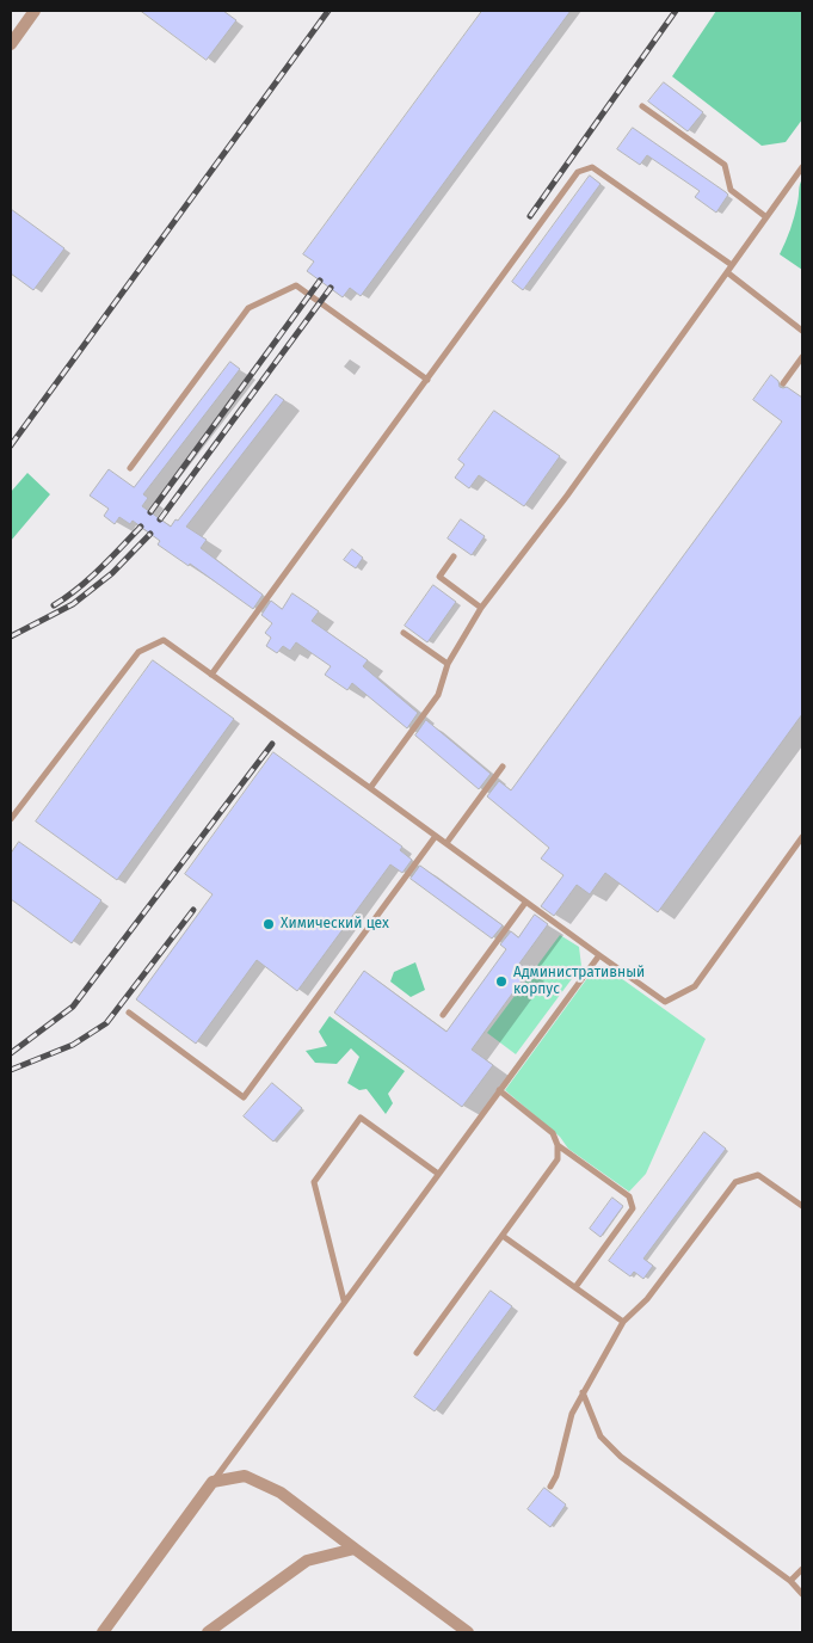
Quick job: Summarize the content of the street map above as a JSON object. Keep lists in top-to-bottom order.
{
  "places": ["Химический цех", "Административный корпус"]
}
